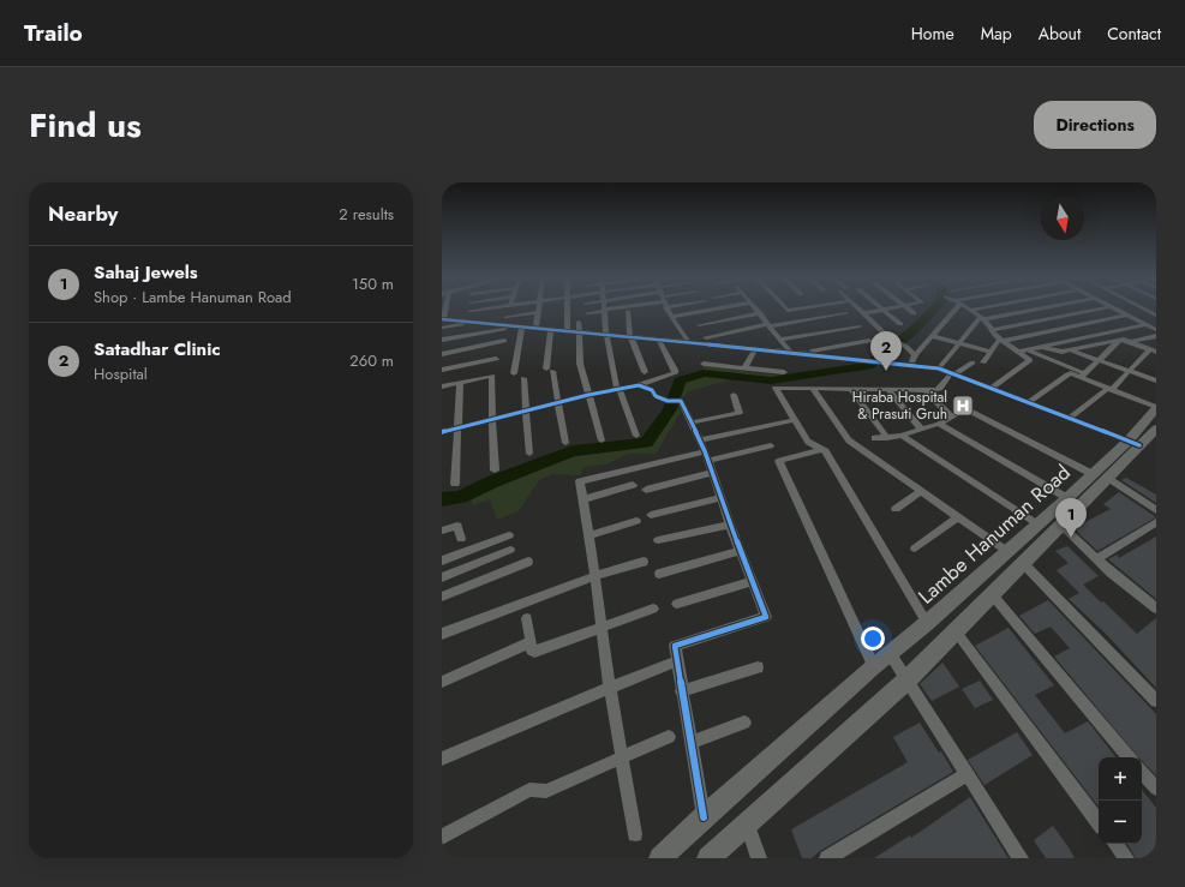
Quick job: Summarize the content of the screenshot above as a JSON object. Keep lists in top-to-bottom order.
{
  "streets": {
    "street": ["Lambe Hanuman Road"]
  },
  "places": {
    "hospital": ["Hiraba Hospital & Prasuti Gruh"]
  },
  "north": "bottom",
  "page": {
    "header": "Trailo",
    "nav": [
      "Home",
      "Map",
      "About",
      "Contact"
    ],
    "title": "Find us",
    "buttons": "Directions",
    "heading": ["Nearby", "2 results"],
    "list": [
      {
        "mark": "1",
        "name": "Sahaj Jewels",
        "note": "Shop · Lambe Hanuman Road",
        "value": "150 m"
      },
      {
        "mark": "2",
        "name": "Satadhar Clinic",
        "note": "Hospital",
        "value": "260 m"
      }
    ],
    "pins": ["2", "1"],
    "map_buttons": ["+", "−"]
  }
}
